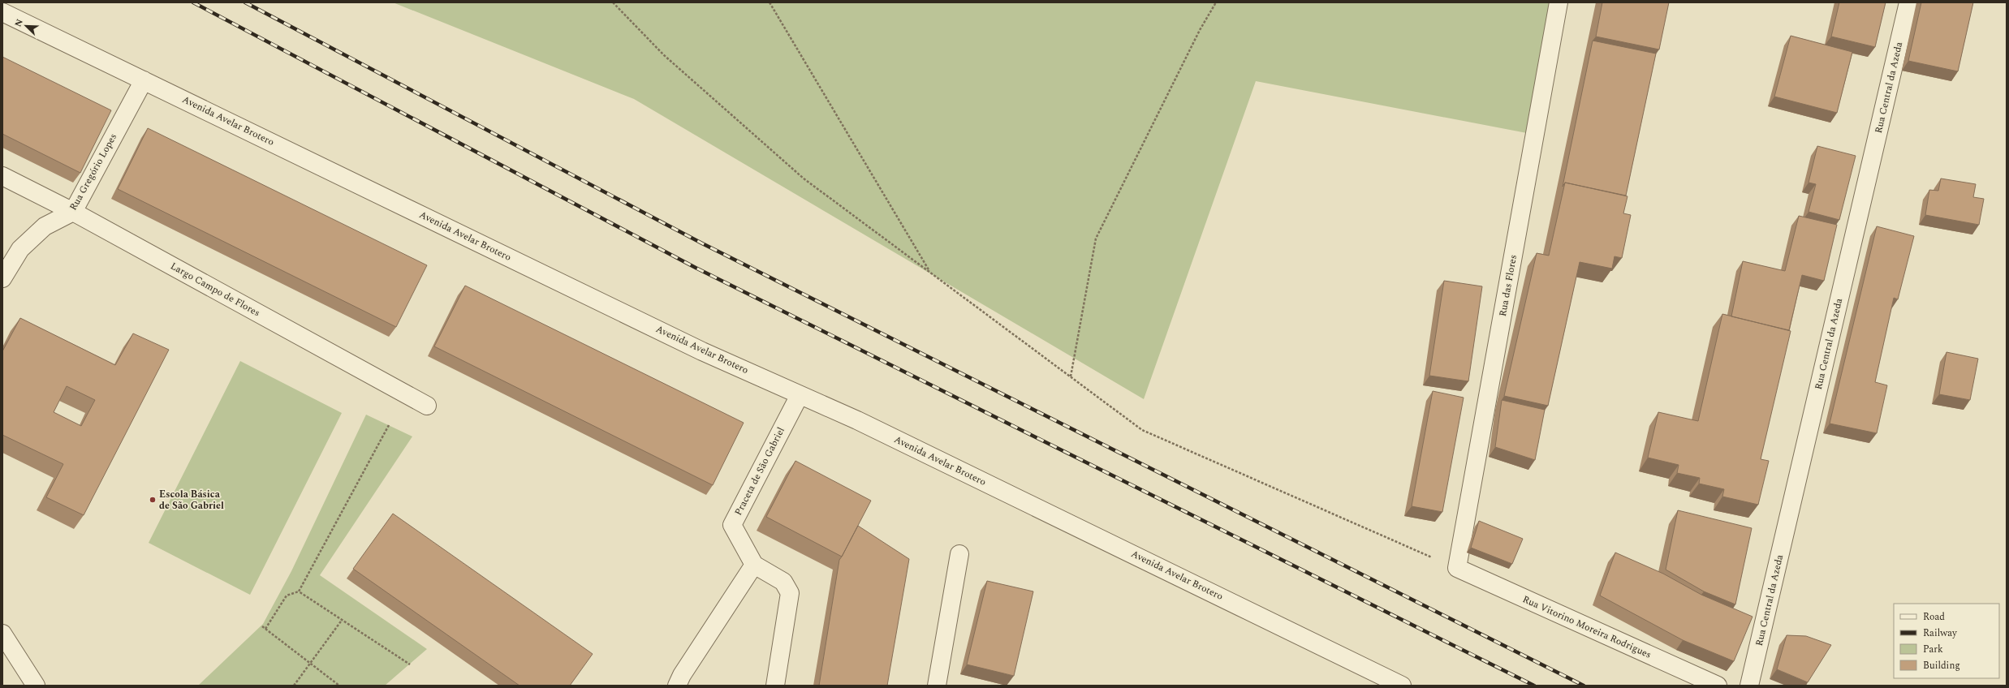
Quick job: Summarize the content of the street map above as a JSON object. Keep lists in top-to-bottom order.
{
  "streets": {
    "street": [
      "Rua Central da Azeda",
      "Avenida Avelar Brotero",
      "Rua Gregório Lopes",
      "Rua das Flores",
      "Largo Campo de Flores",
      "Praceta de São Gabriel",
      "Rua Vitorino Moreira Rodrigues"
    ]
  },
  "crossings": [
    ["Avenida Avelar Brotero", "Rua Gregório Lopes"],
    ["Avenida Avelar Brotero", "Praceta de São Gabriel"],
    ["Rua Gregório Lopes", "Largo Campo de Flores"],
    ["Rua das Flores", "Rua Vitorino Moreira Rodrigues"]
  ],
  "places": ["Escola Básica de São Gabriel"],
  "legend": [
    "Road",
    "Railway",
    "Park",
    "Building"
  ],
  "north": "top left"
}
